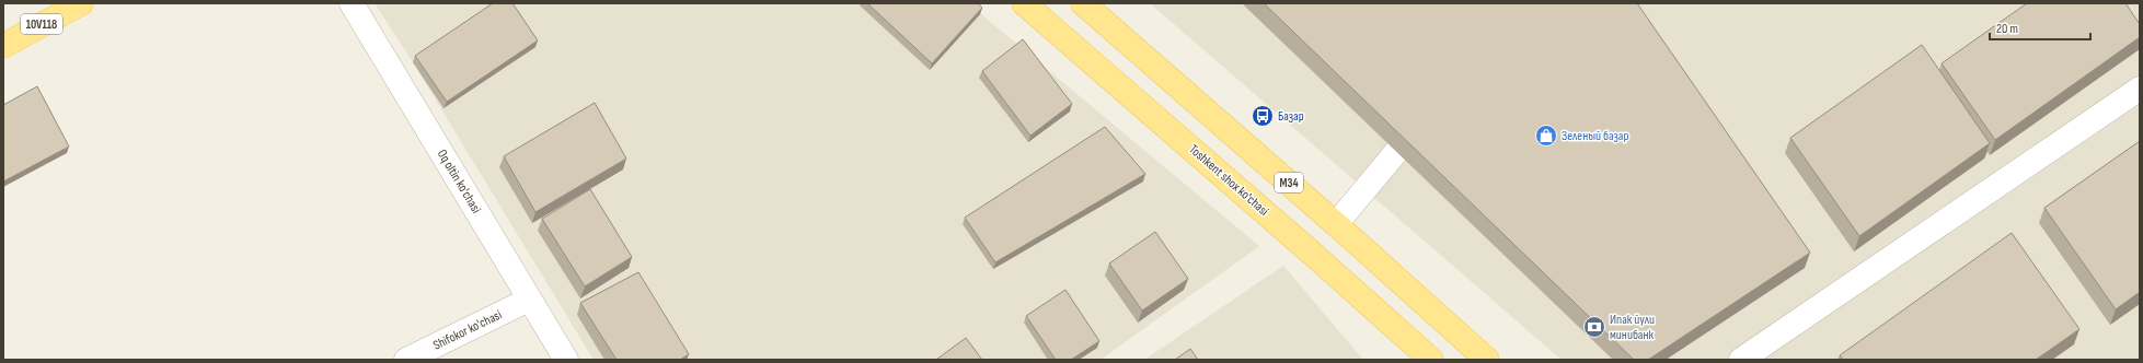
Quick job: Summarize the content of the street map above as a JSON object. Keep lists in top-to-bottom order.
{
  "streets": {
    "main road": ["10V118", "Toshkent shox ko'chasi", "M34"],
    "street": ["Oq oltin ko'chasi", "Shifokor ko'chasi"]
  },
  "crossings": [
    ["Oq oltin ko'chasi", "Shifokor ko'chasi"]
  ],
  "places": {
    "bus stop": ["Базар"],
    "shop": ["Зеленый базар"],
    "bank": ["Ипак йули минибанк"]
  },
  "scale_bar": "20 m"
}
